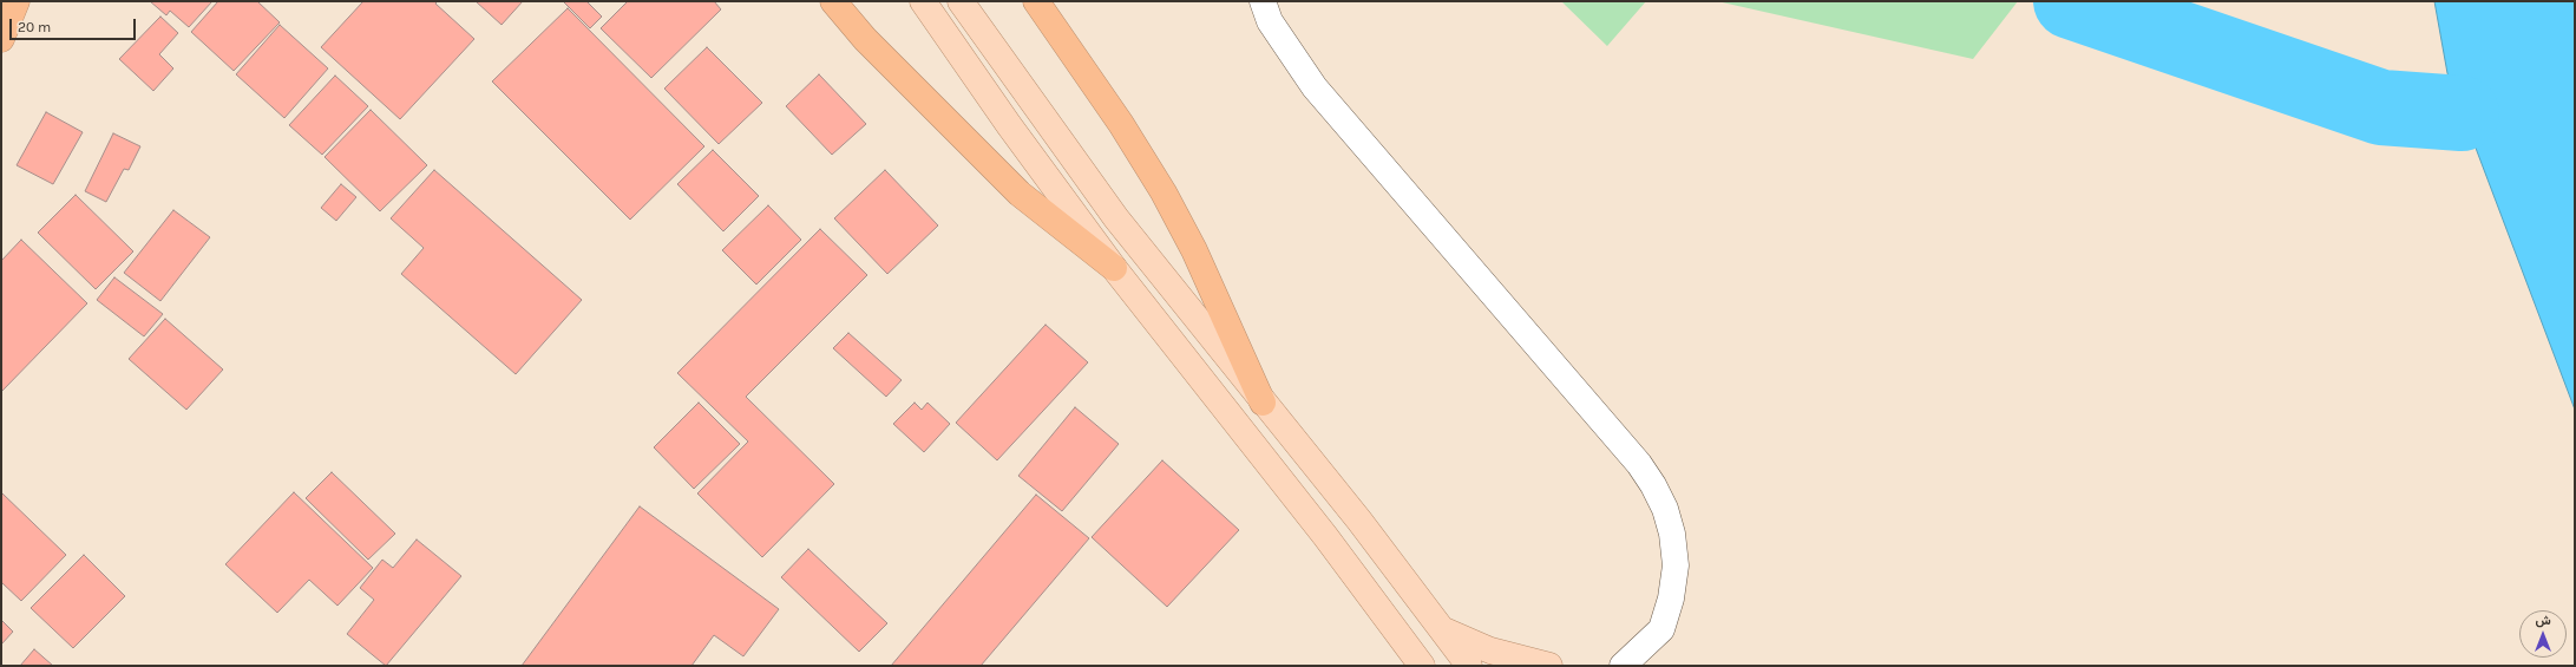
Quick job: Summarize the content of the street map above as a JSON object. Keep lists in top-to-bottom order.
{
  "scale_bar": "20 m",
  "north": "top"
}
